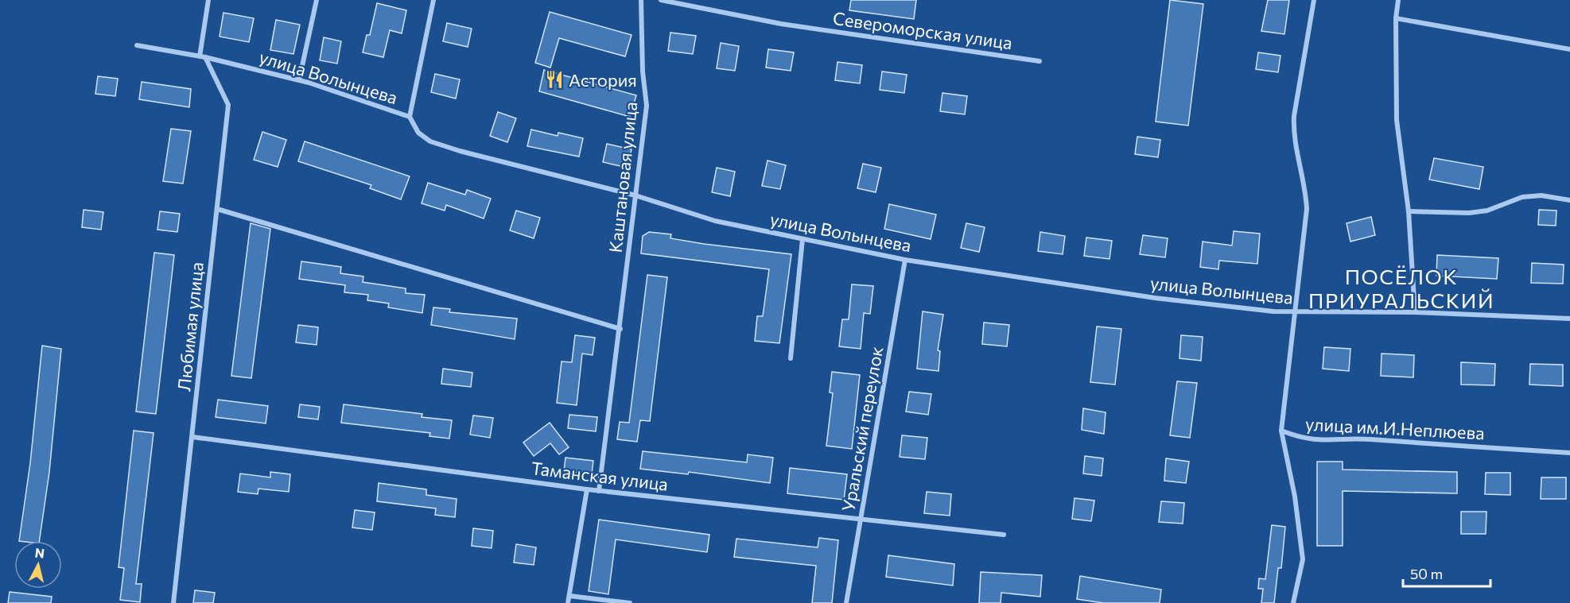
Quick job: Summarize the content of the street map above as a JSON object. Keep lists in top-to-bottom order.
{
  "streets": {
    "street": [
      "Североморская улица",
      "улица Волынцева",
      "Каштановая улица",
      "Любимая улица",
      "улица им.И.Неплюева",
      "Уральский переулок",
      "Таманская улица"
    ]
  },
  "crossings": [
    ["улица Волынцева", "Каштановая улица"],
    ["улица Волынцева", "Любимая улица"],
    ["улица Волынцева", "улица им.И.Неплюева"],
    ["улица Волынцева", "Уральский переулок"],
    ["Каштановая улица", "Таманская улица"],
    ["Любимая улица", "Таманская улица"],
    ["Уральский переулок", "Таманская улица"]
  ],
  "districts": ["ПОСЁЛОК ПРИУРАЛЬСКИЙ"],
  "places": {
    "restaurant": ["Астория"]
  },
  "scale_bar": "50 m",
  "north": "top"
}
